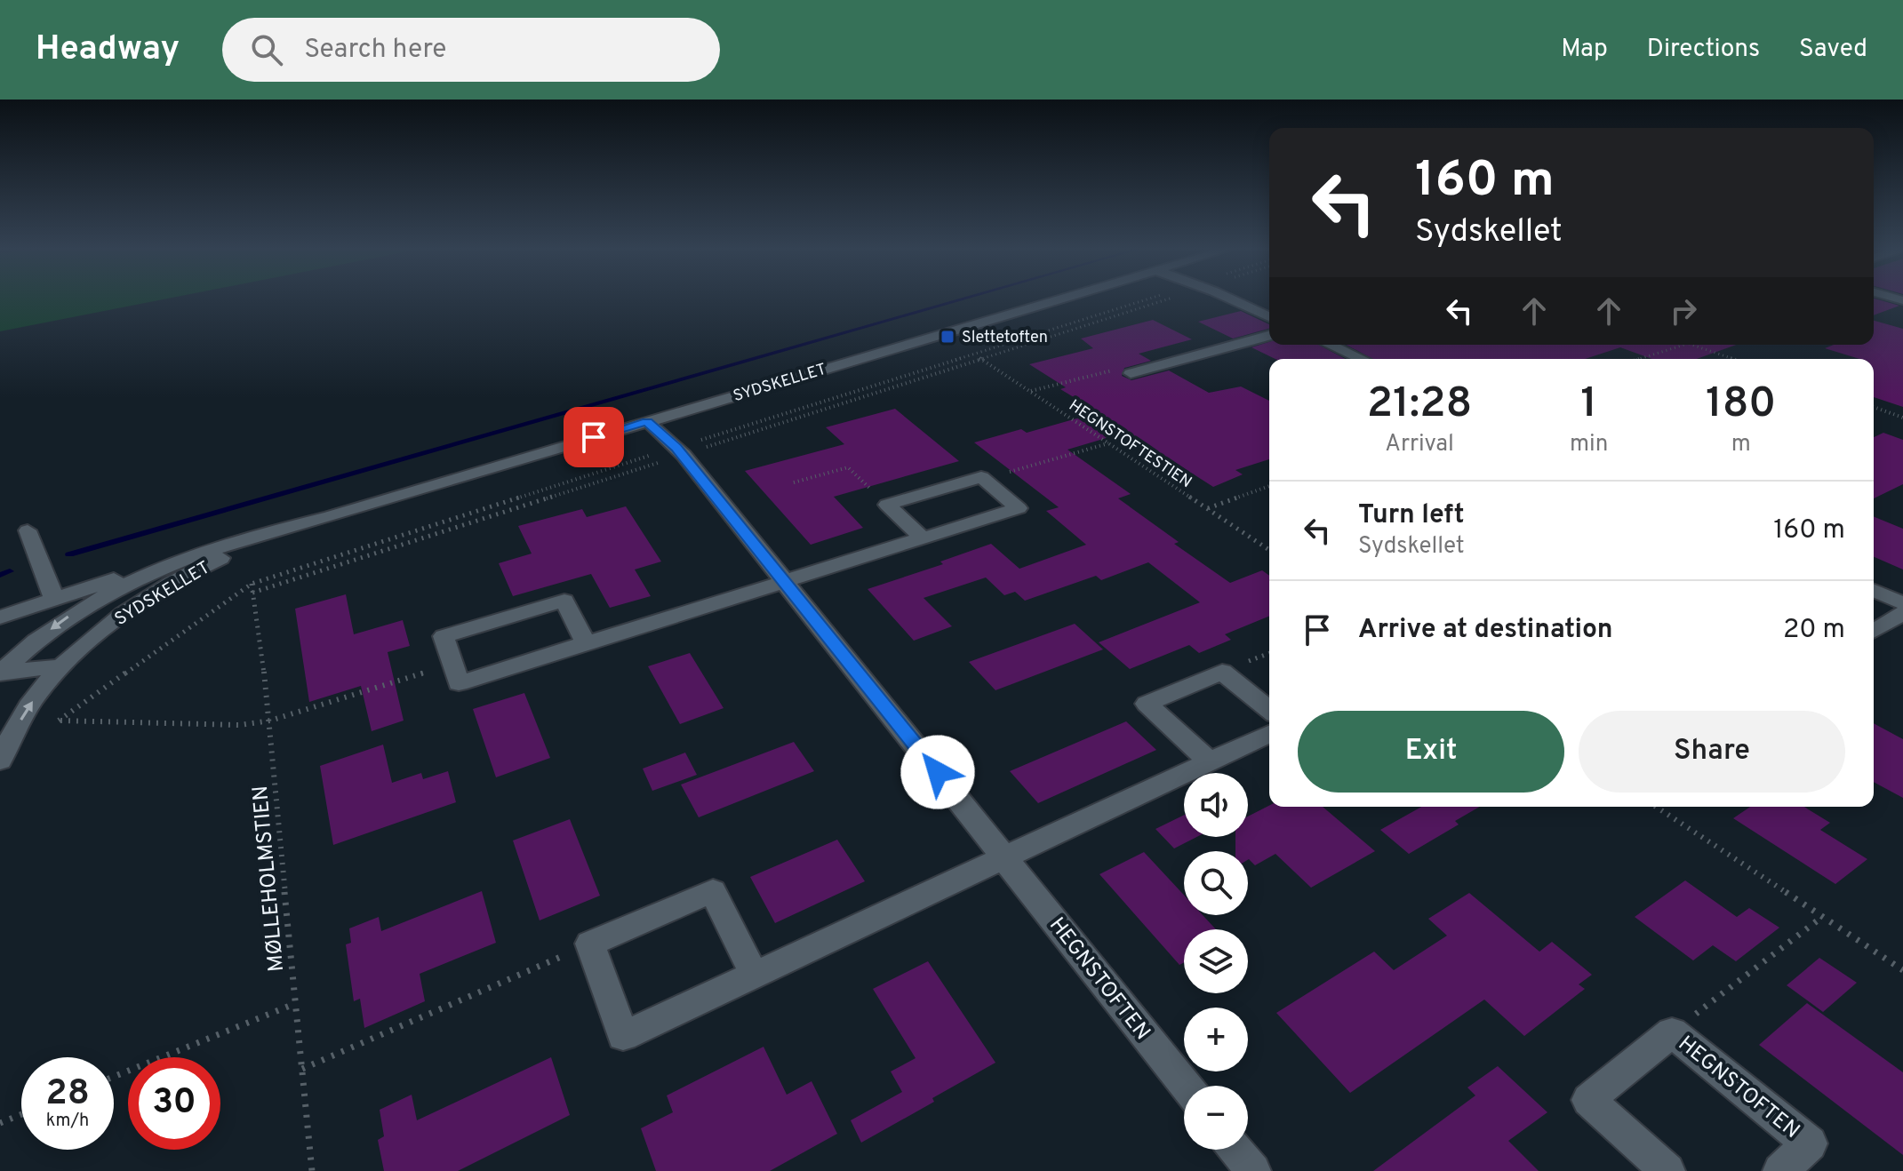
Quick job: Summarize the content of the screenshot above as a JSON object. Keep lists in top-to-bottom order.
{
  "streets": {
    "street": ["SYDSKELLET", "HEGNSTOFTEN"],
    "path": ["HEGNSTOFTESTIEN", "MØLLEHOLMSTIEN"]
  },
  "crossings": [
    ["SYDSKELLET", "HEGNSTOFTEN"]
  ],
  "places": {
    "transit": ["Slettetoften"]
  },
  "page": {
    "header": "Headway",
    "search": "Search here",
    "nav": ["Map", "Directions", "Saved"],
    "turn": ["160 m", "Sydskellet"],
    "eta": [
      "21:28",
      "Arrival",
      "1",
      "min",
      "180",
      "m"
    ],
    "list": [
      {
        "name": "Turn left",
        "note": "Sydskellet",
        "value": "160 m"
      },
      {
        "name": "Arrive at destination",
        "value": "20 m"
      }
    ],
    "buttons": ["Exit", "Share"],
    "map_buttons": ["+", "−"],
    "speed": "28 km/h",
    "limit": "30"
  }
}
